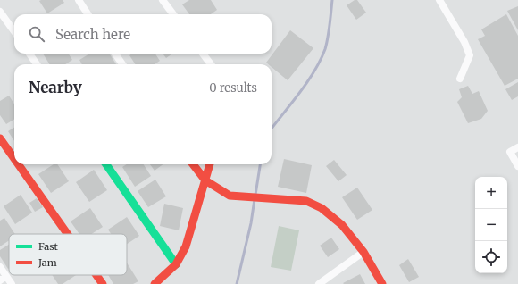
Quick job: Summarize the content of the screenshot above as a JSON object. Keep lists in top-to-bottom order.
{
  "legend": ["Fast", "Jam"],
  "page": {
    "search": "Search here",
    "heading": ["Nearby", "0 results"],
    "map_buttons": ["+", "−"]
  }
}
